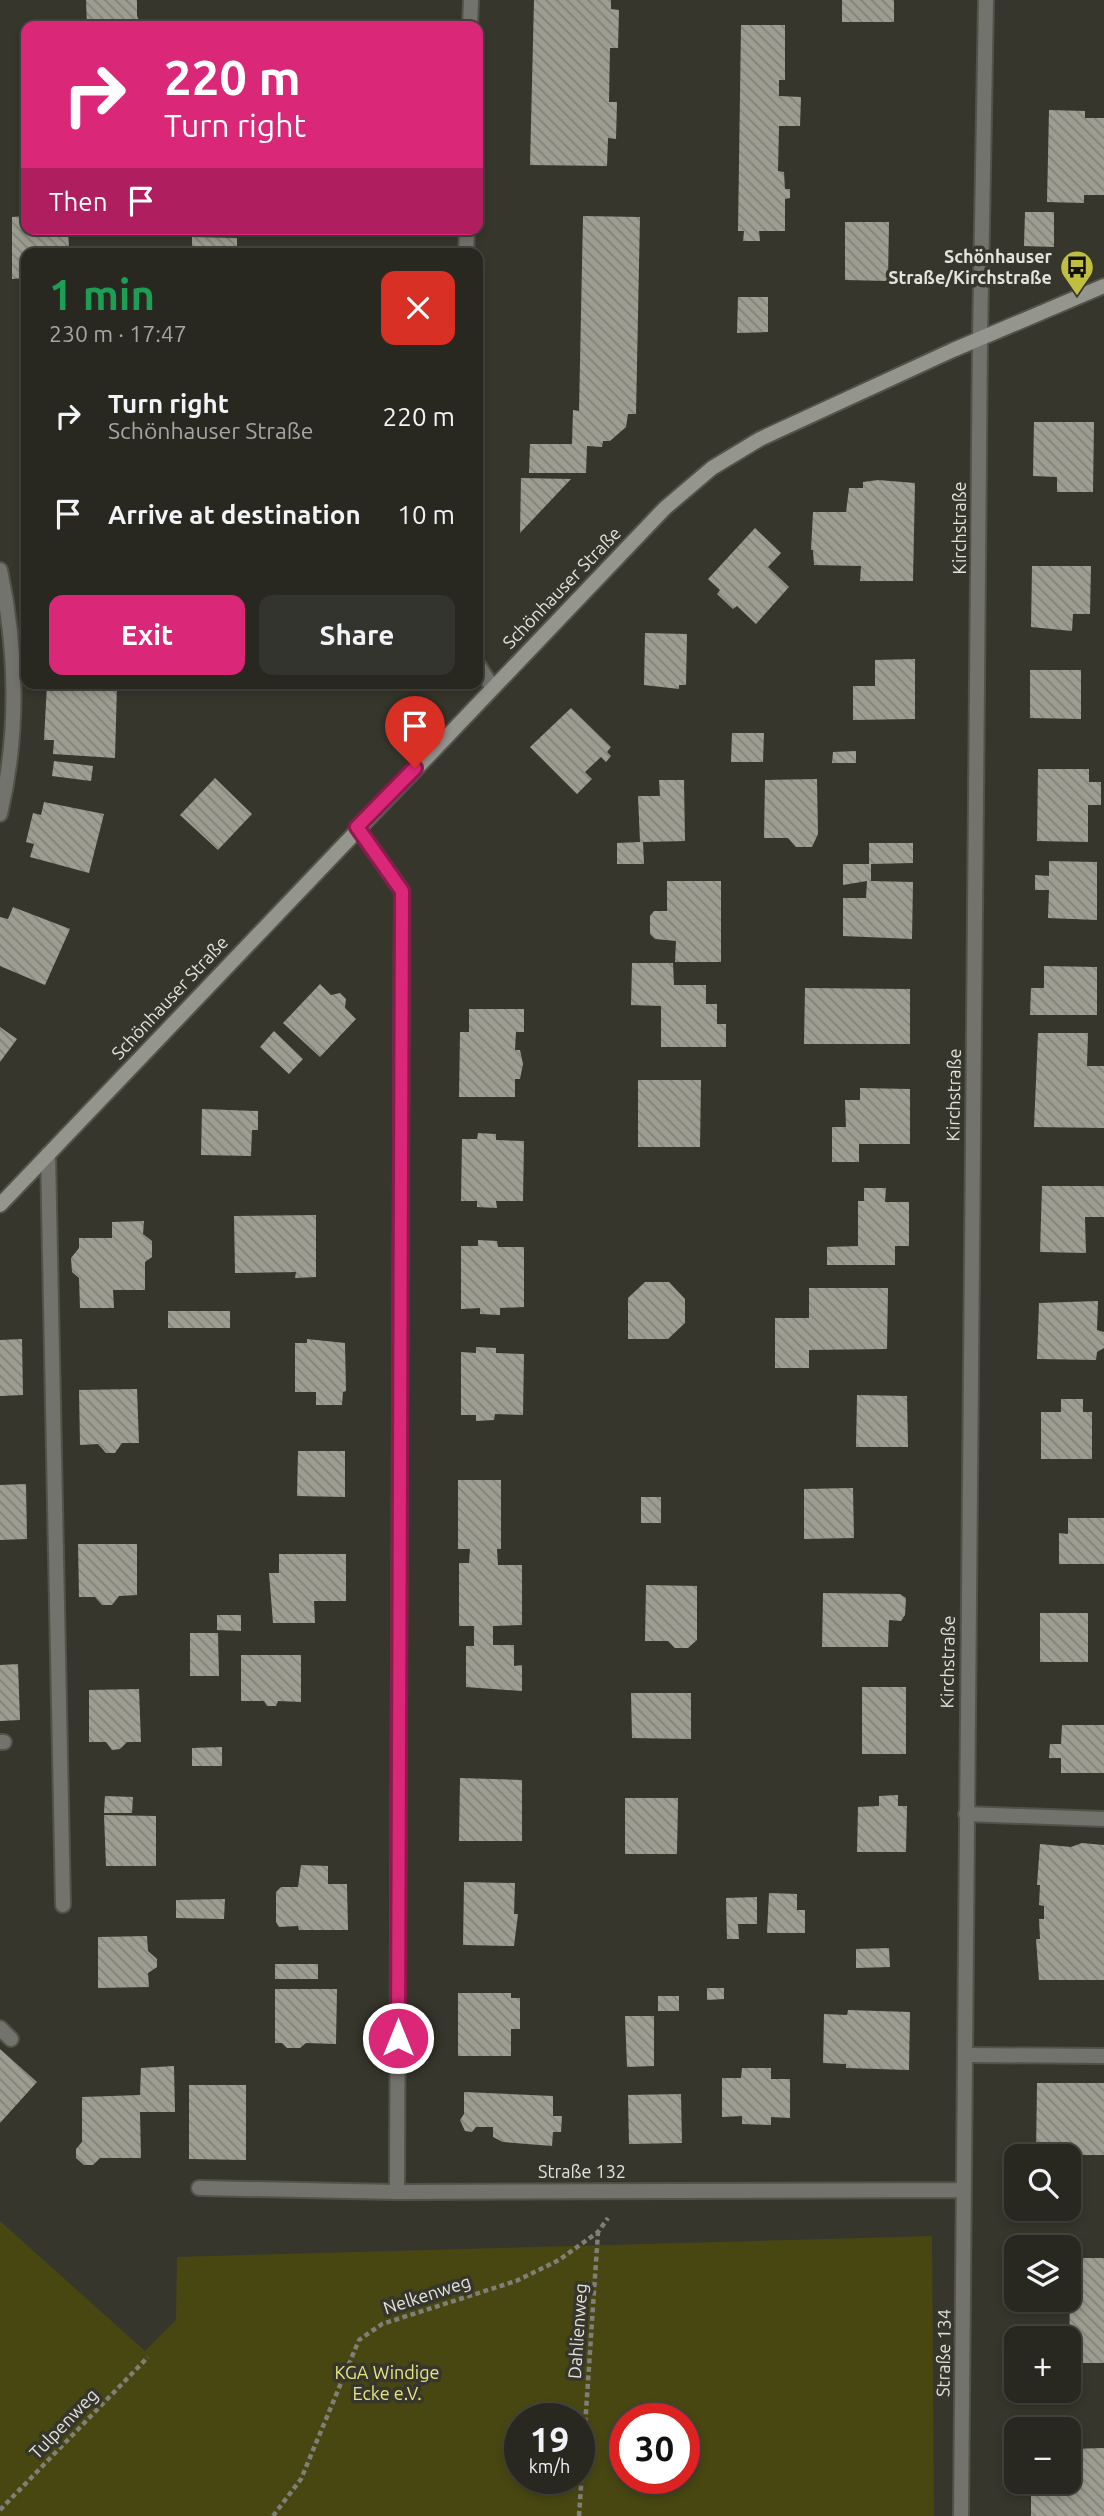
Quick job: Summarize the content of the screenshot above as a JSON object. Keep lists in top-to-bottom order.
{
  "streets": {
    "street": [
      "Kirchstraße",
      "Schönhauser Straße",
      "Straße 132",
      "Straße 134"
    ],
    "path": ["Nelkenweg", "Dahlienweg", "Tulpenweg"]
  },
  "crossings": [
    ["Kirchstraße", "Schönhauser Straße"],
    ["Kirchstraße", "Straße 132"],
    ["Kirchstraße", "Straße 134"],
    ["Straße 132", "Nelkenweg"],
    ["Straße 132", "Straße 134"],
    ["Nelkenweg", "Dahlienweg"]
  ],
  "parks": ["KGA Windige Ecke e.V."],
  "places": {
    "bus stop": ["Schönhauser Straße/Kirchstraße"]
  },
  "page": {
    "turn": ["220 m", "Turn right"],
    "then": "Then",
    "heading": ["1 min", "230 m · 17:47"],
    "list": [
      {
        "name": "Turn right",
        "note": "Schönhauser Straße",
        "value": "220 m"
      },
      {
        "name": "Arrive at destination",
        "value": "10 m"
      }
    ],
    "buttons": ["Exit", "Share"],
    "map_buttons": ["+", "−"],
    "speed": "19 km/h",
    "limit": "30"
  }
}
